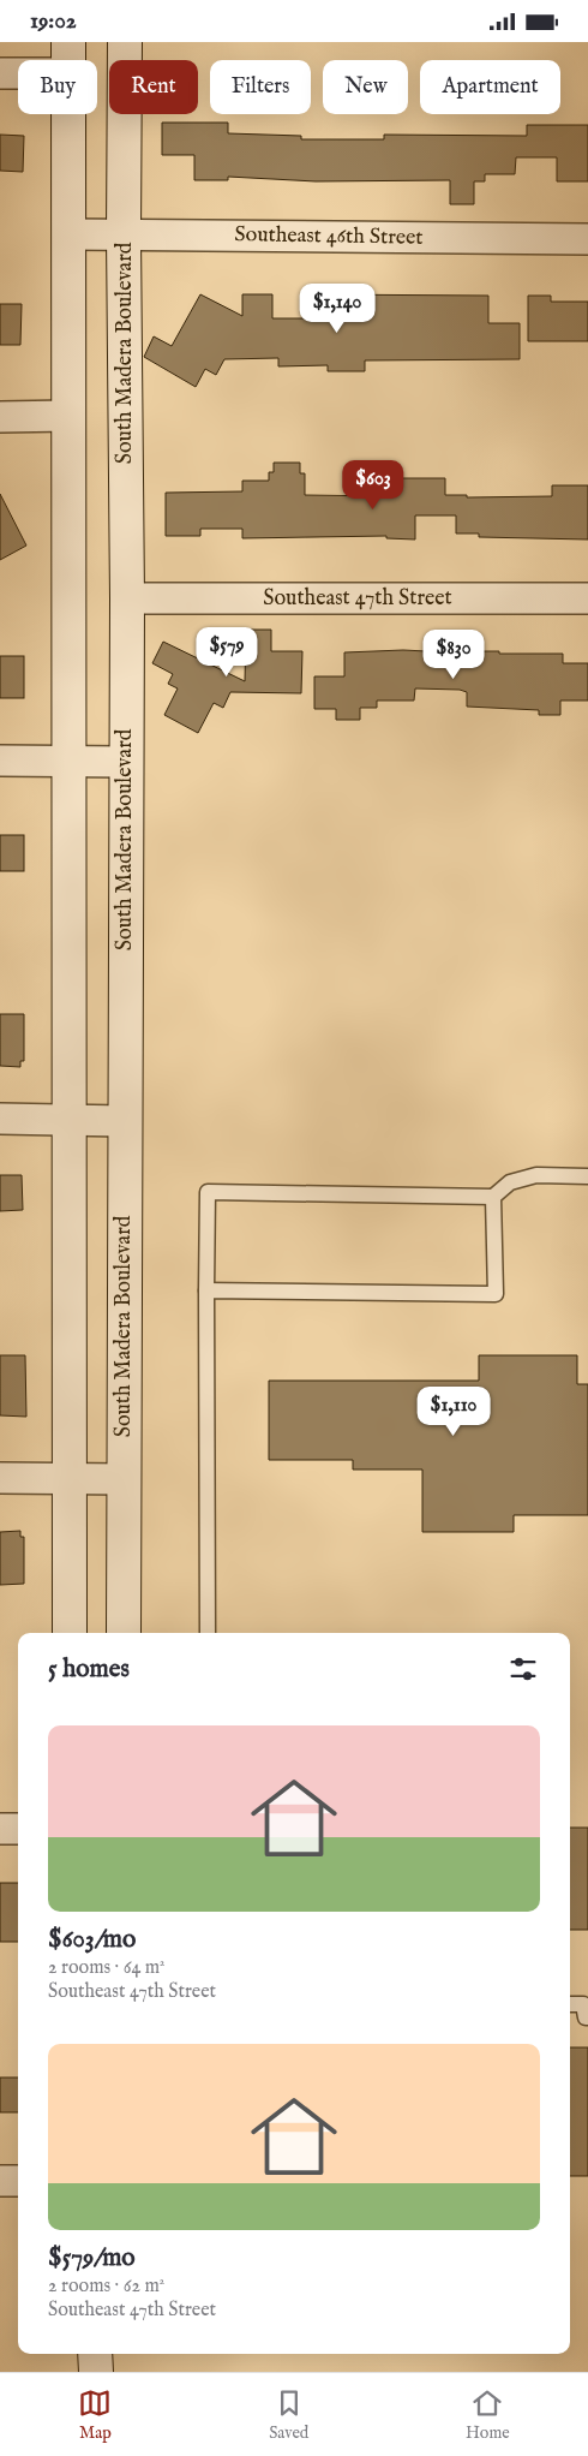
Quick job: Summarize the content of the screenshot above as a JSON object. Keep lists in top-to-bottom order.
{
  "streets": {
    "street": ["Southeast 46th Street", "South Madera Boulevard", "Southeast 47th Street"]
  },
  "crossings": [
    ["Southeast 46th Street", "South Madera Boulevard"],
    ["South Madera Boulevard", "Southeast 47th Street"]
  ],
  "page": {
    "status": "19:02",
    "chip": [
      "Buy",
      "Rent",
      "Filters",
      "New",
      "Apartment"
    ],
    "price": [
      "$1,140",
      "$603",
      "$579",
      "$830",
      "$1,110"
    ],
    "heading": "5 homes",
    "list": [
      {
        "name": "$603/mo",
        "note": "2 rooms · 64 m² · Southeast 47th Street"
      },
      {
        "name": "$579/mo",
        "note": "2 rooms · 62 m² · Southeast 47th Street"
      }
    ],
    "tabs": ["Map", "Saved", "Home"]
  }
}
